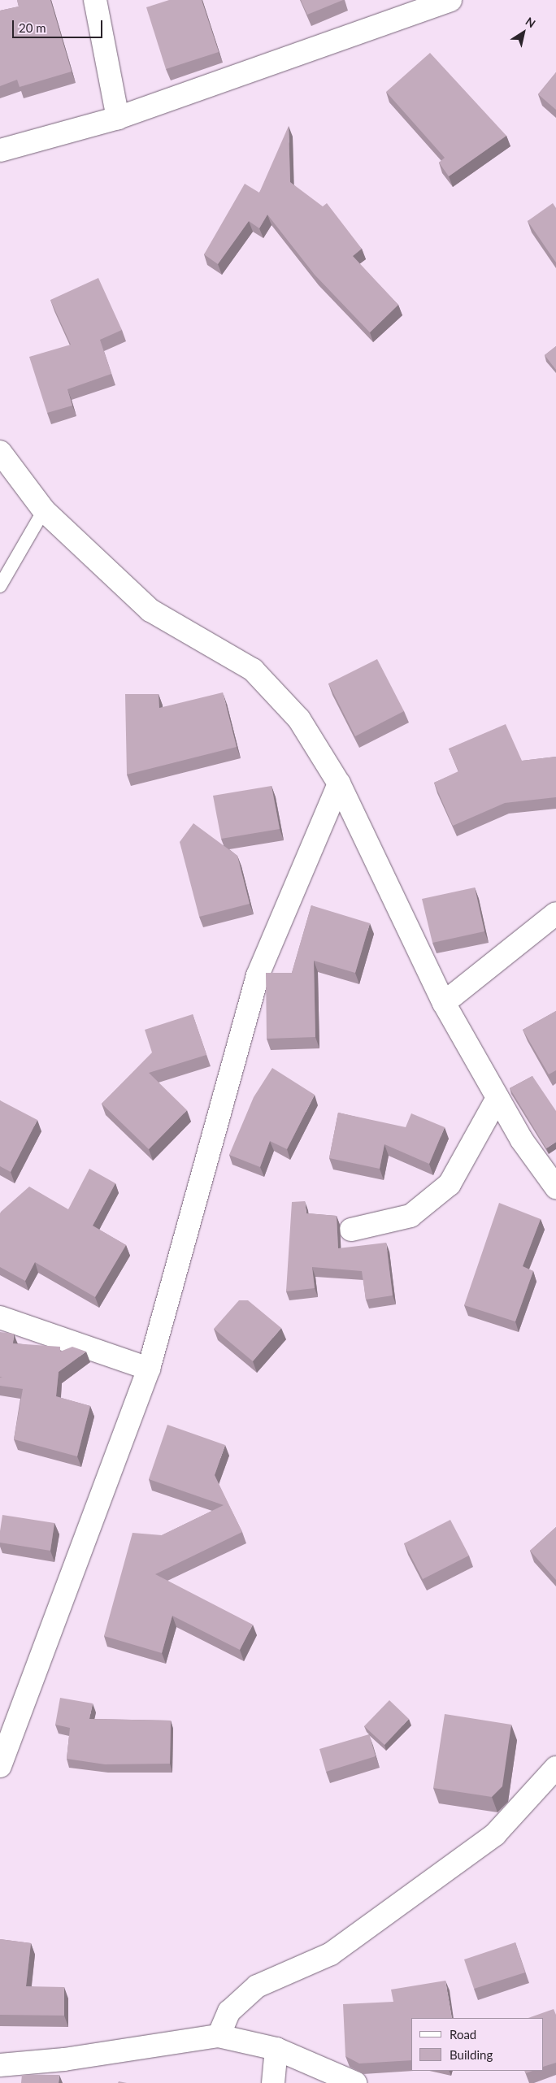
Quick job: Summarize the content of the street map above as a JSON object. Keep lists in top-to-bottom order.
{
  "legend": ["Road", "Building"],
  "scale_bar": "20 m",
  "north": "top right"
}
